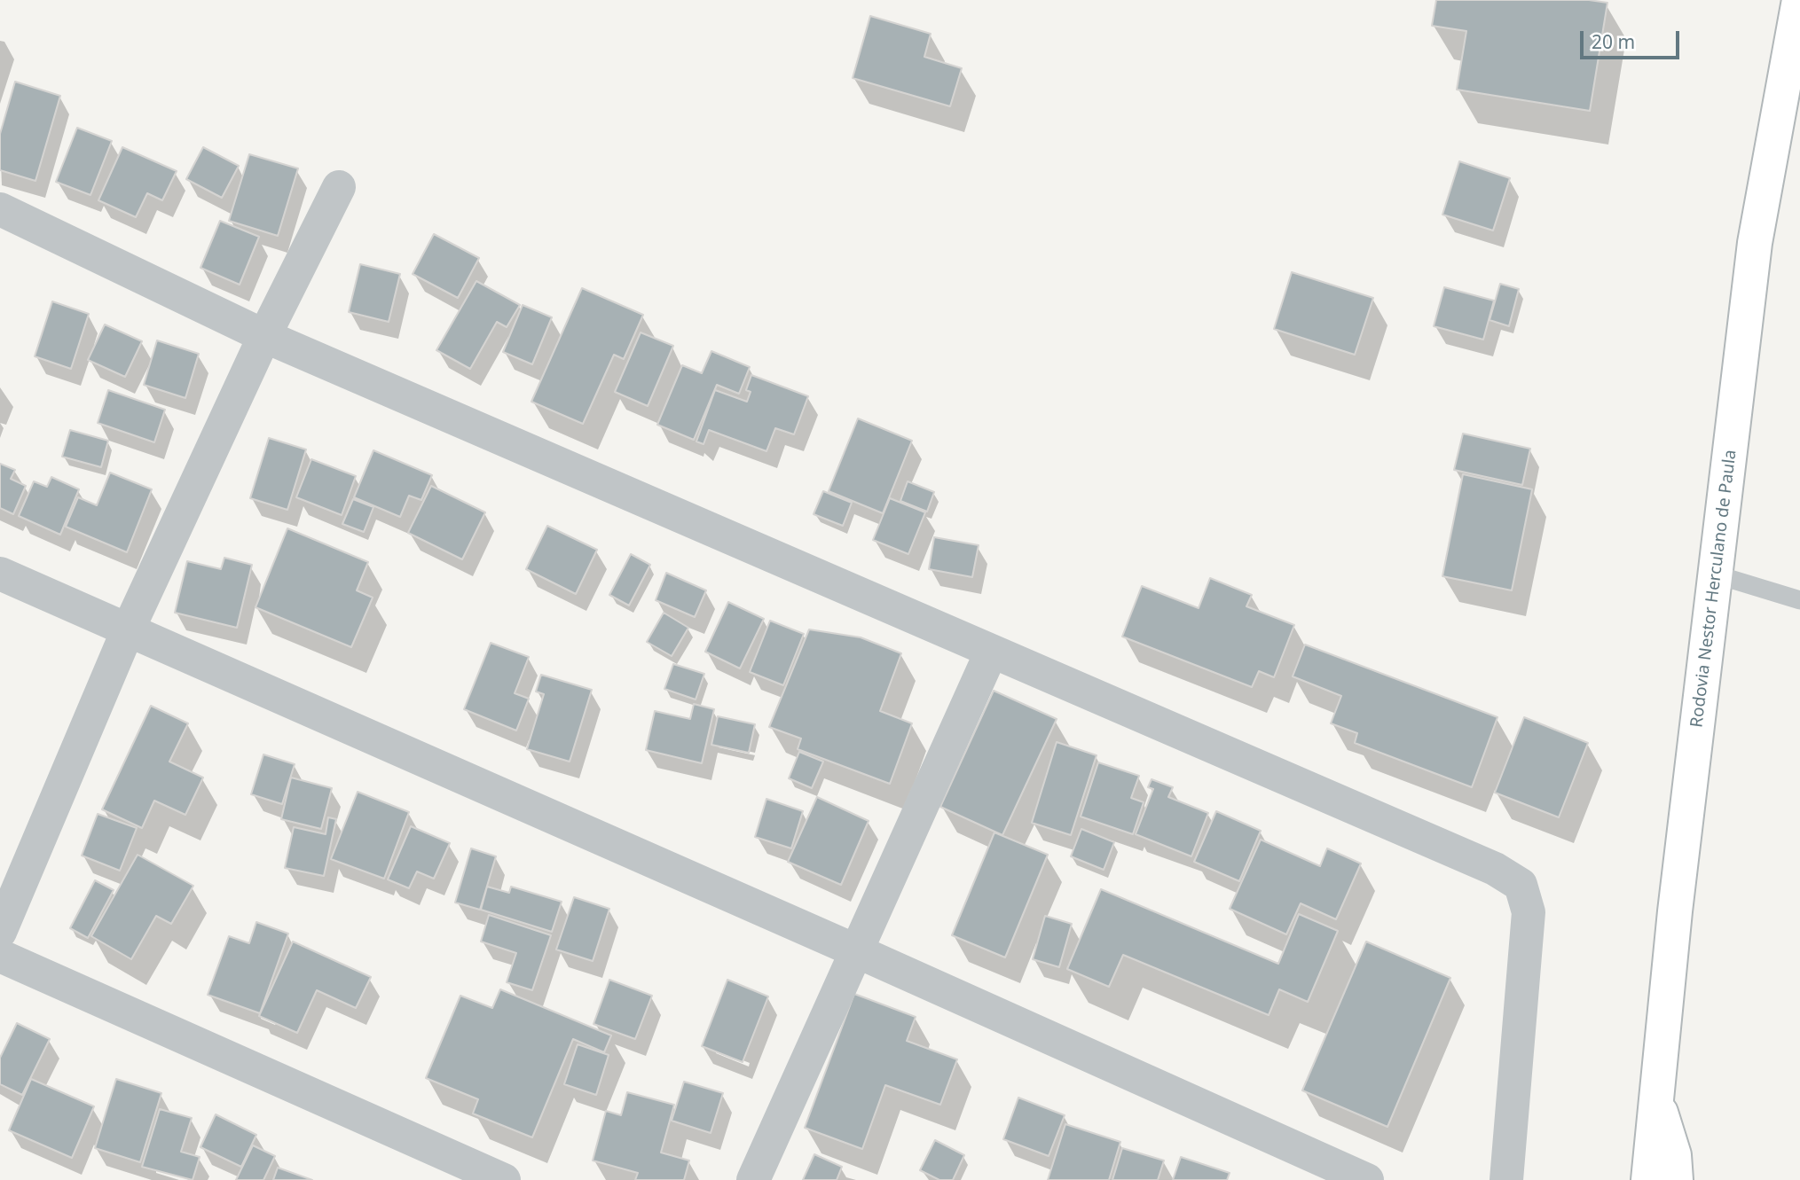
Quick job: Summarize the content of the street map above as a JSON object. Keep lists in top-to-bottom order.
{
  "streets": {
    "main road": ["Rodovia Nestor Herculano de Paula"]
  },
  "scale_bar": "20 m"
}
